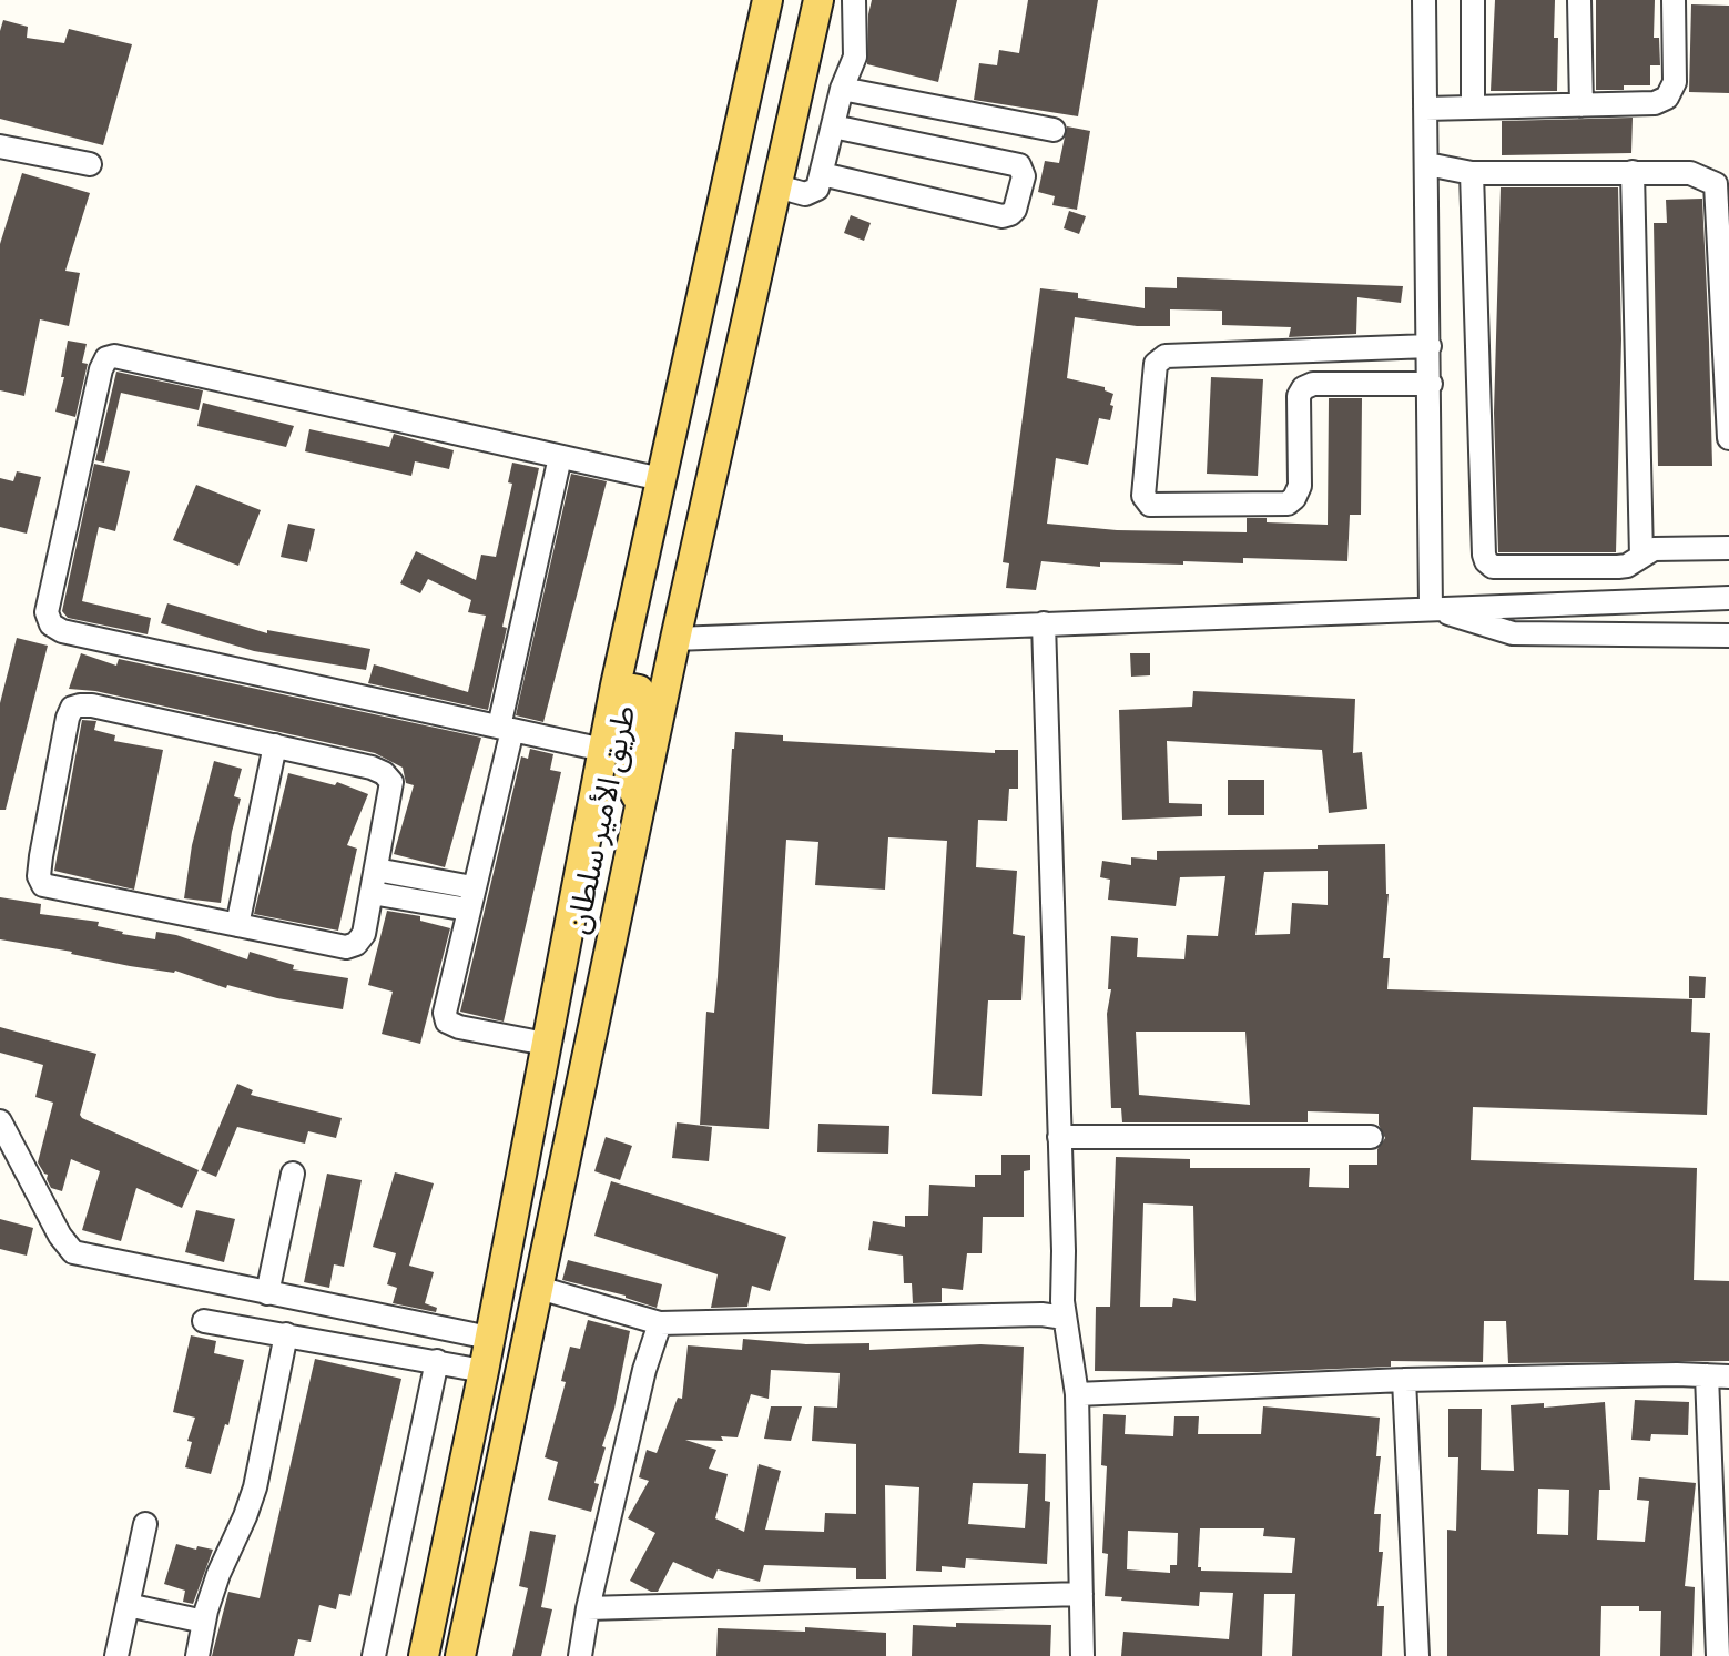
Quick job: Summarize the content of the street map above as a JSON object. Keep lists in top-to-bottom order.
{
  "streets": {
    "main road": ["طريق الأمير سلطان"]
  }
}
